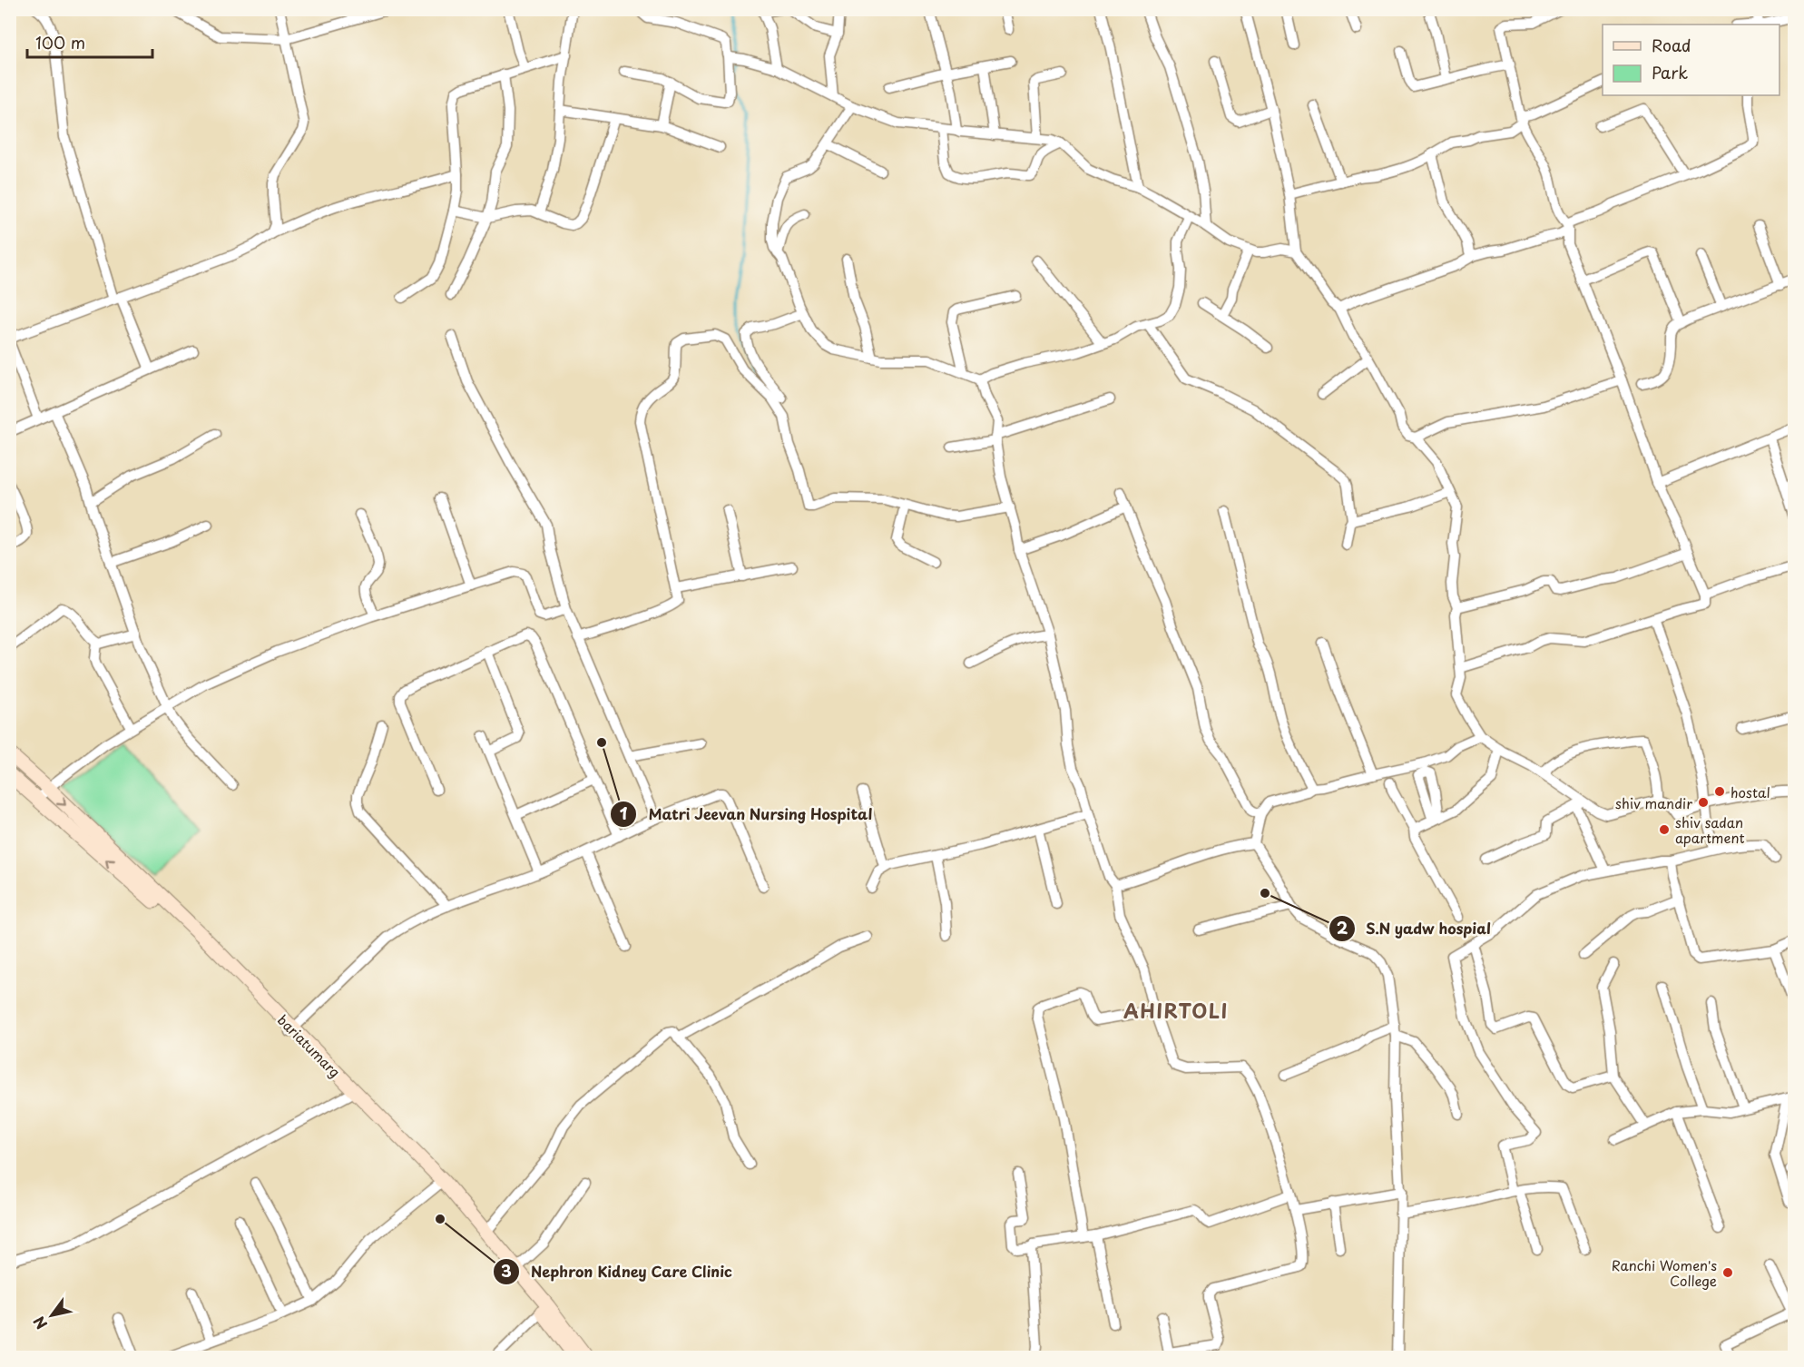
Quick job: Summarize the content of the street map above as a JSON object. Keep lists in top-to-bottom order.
{
  "streets": {
    "main road": ["bariatumarg"]
  },
  "districts": ["AHIRTOLI"],
  "places": [
    "Matri Jeevan Nursing Hospital",
    "hostal",
    "shiv mandir",
    "shiv sadan apartment",
    "S.N yadw hospial",
    "Nephron Kidney Care Clinic",
    "Ranchi Women's College"
  ],
  "legend": ["Road", "Park"],
  "scale_bar": "100 m",
  "north": "bottom left"
}
